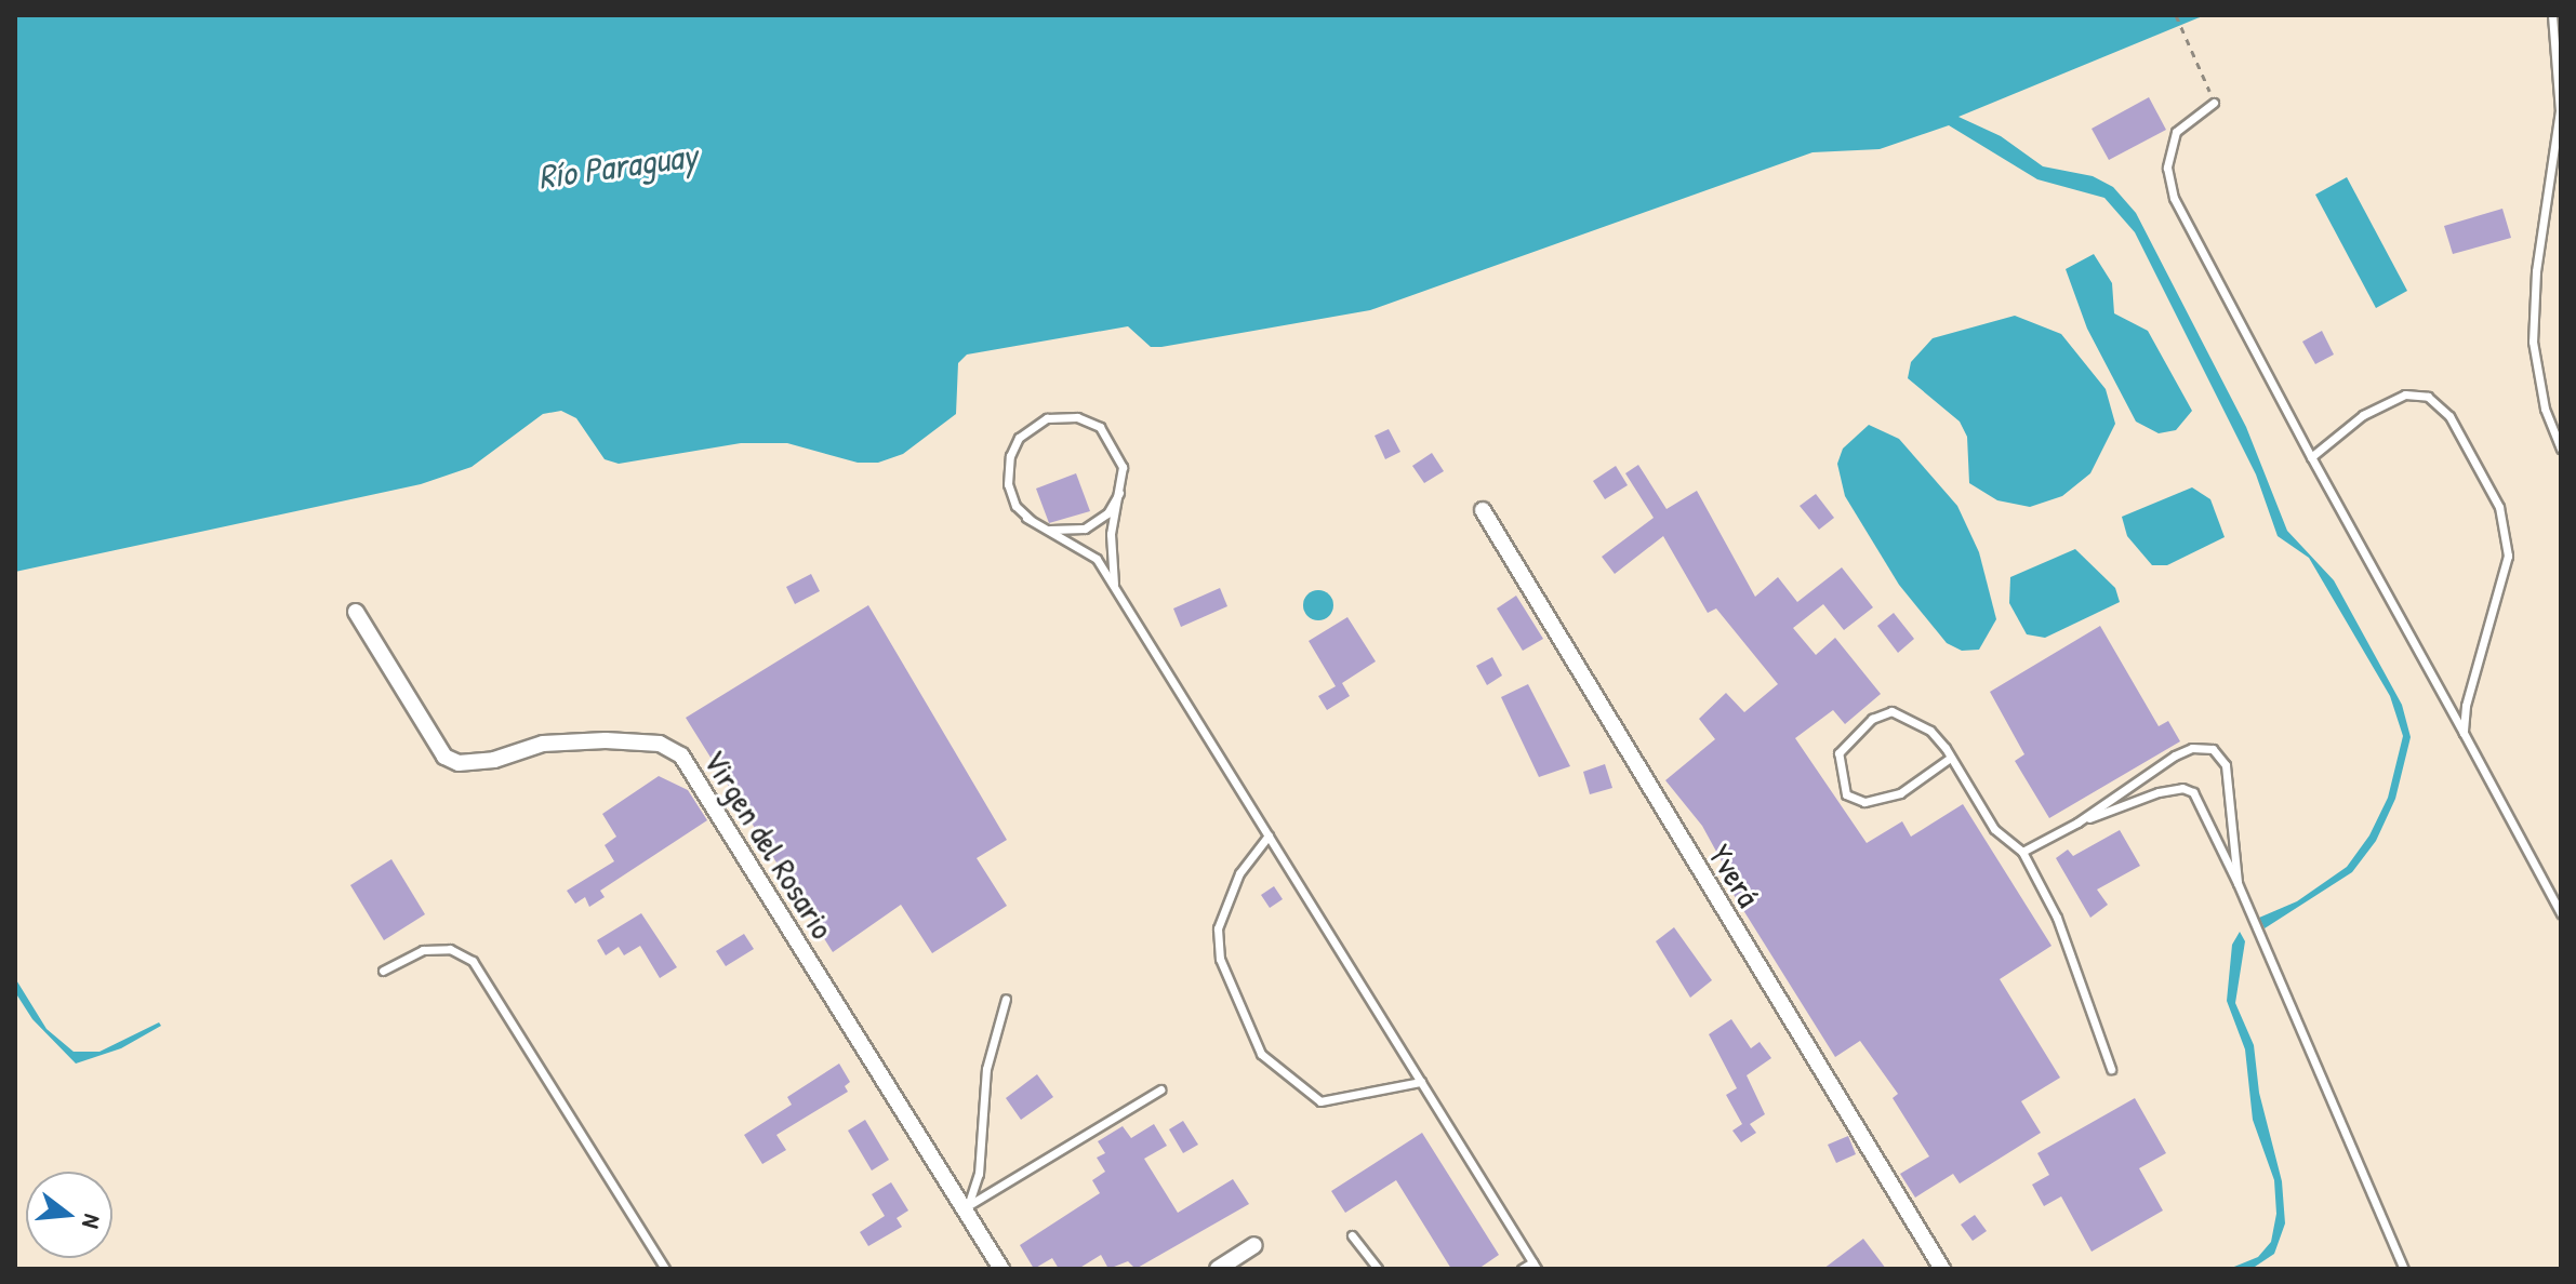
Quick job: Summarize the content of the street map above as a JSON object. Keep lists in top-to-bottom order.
{
  "streets": {
    "street": ["Virgen del Rosario", "Yverá"]
  },
  "water": ["Río Paraguay"],
  "north": "right"
}
